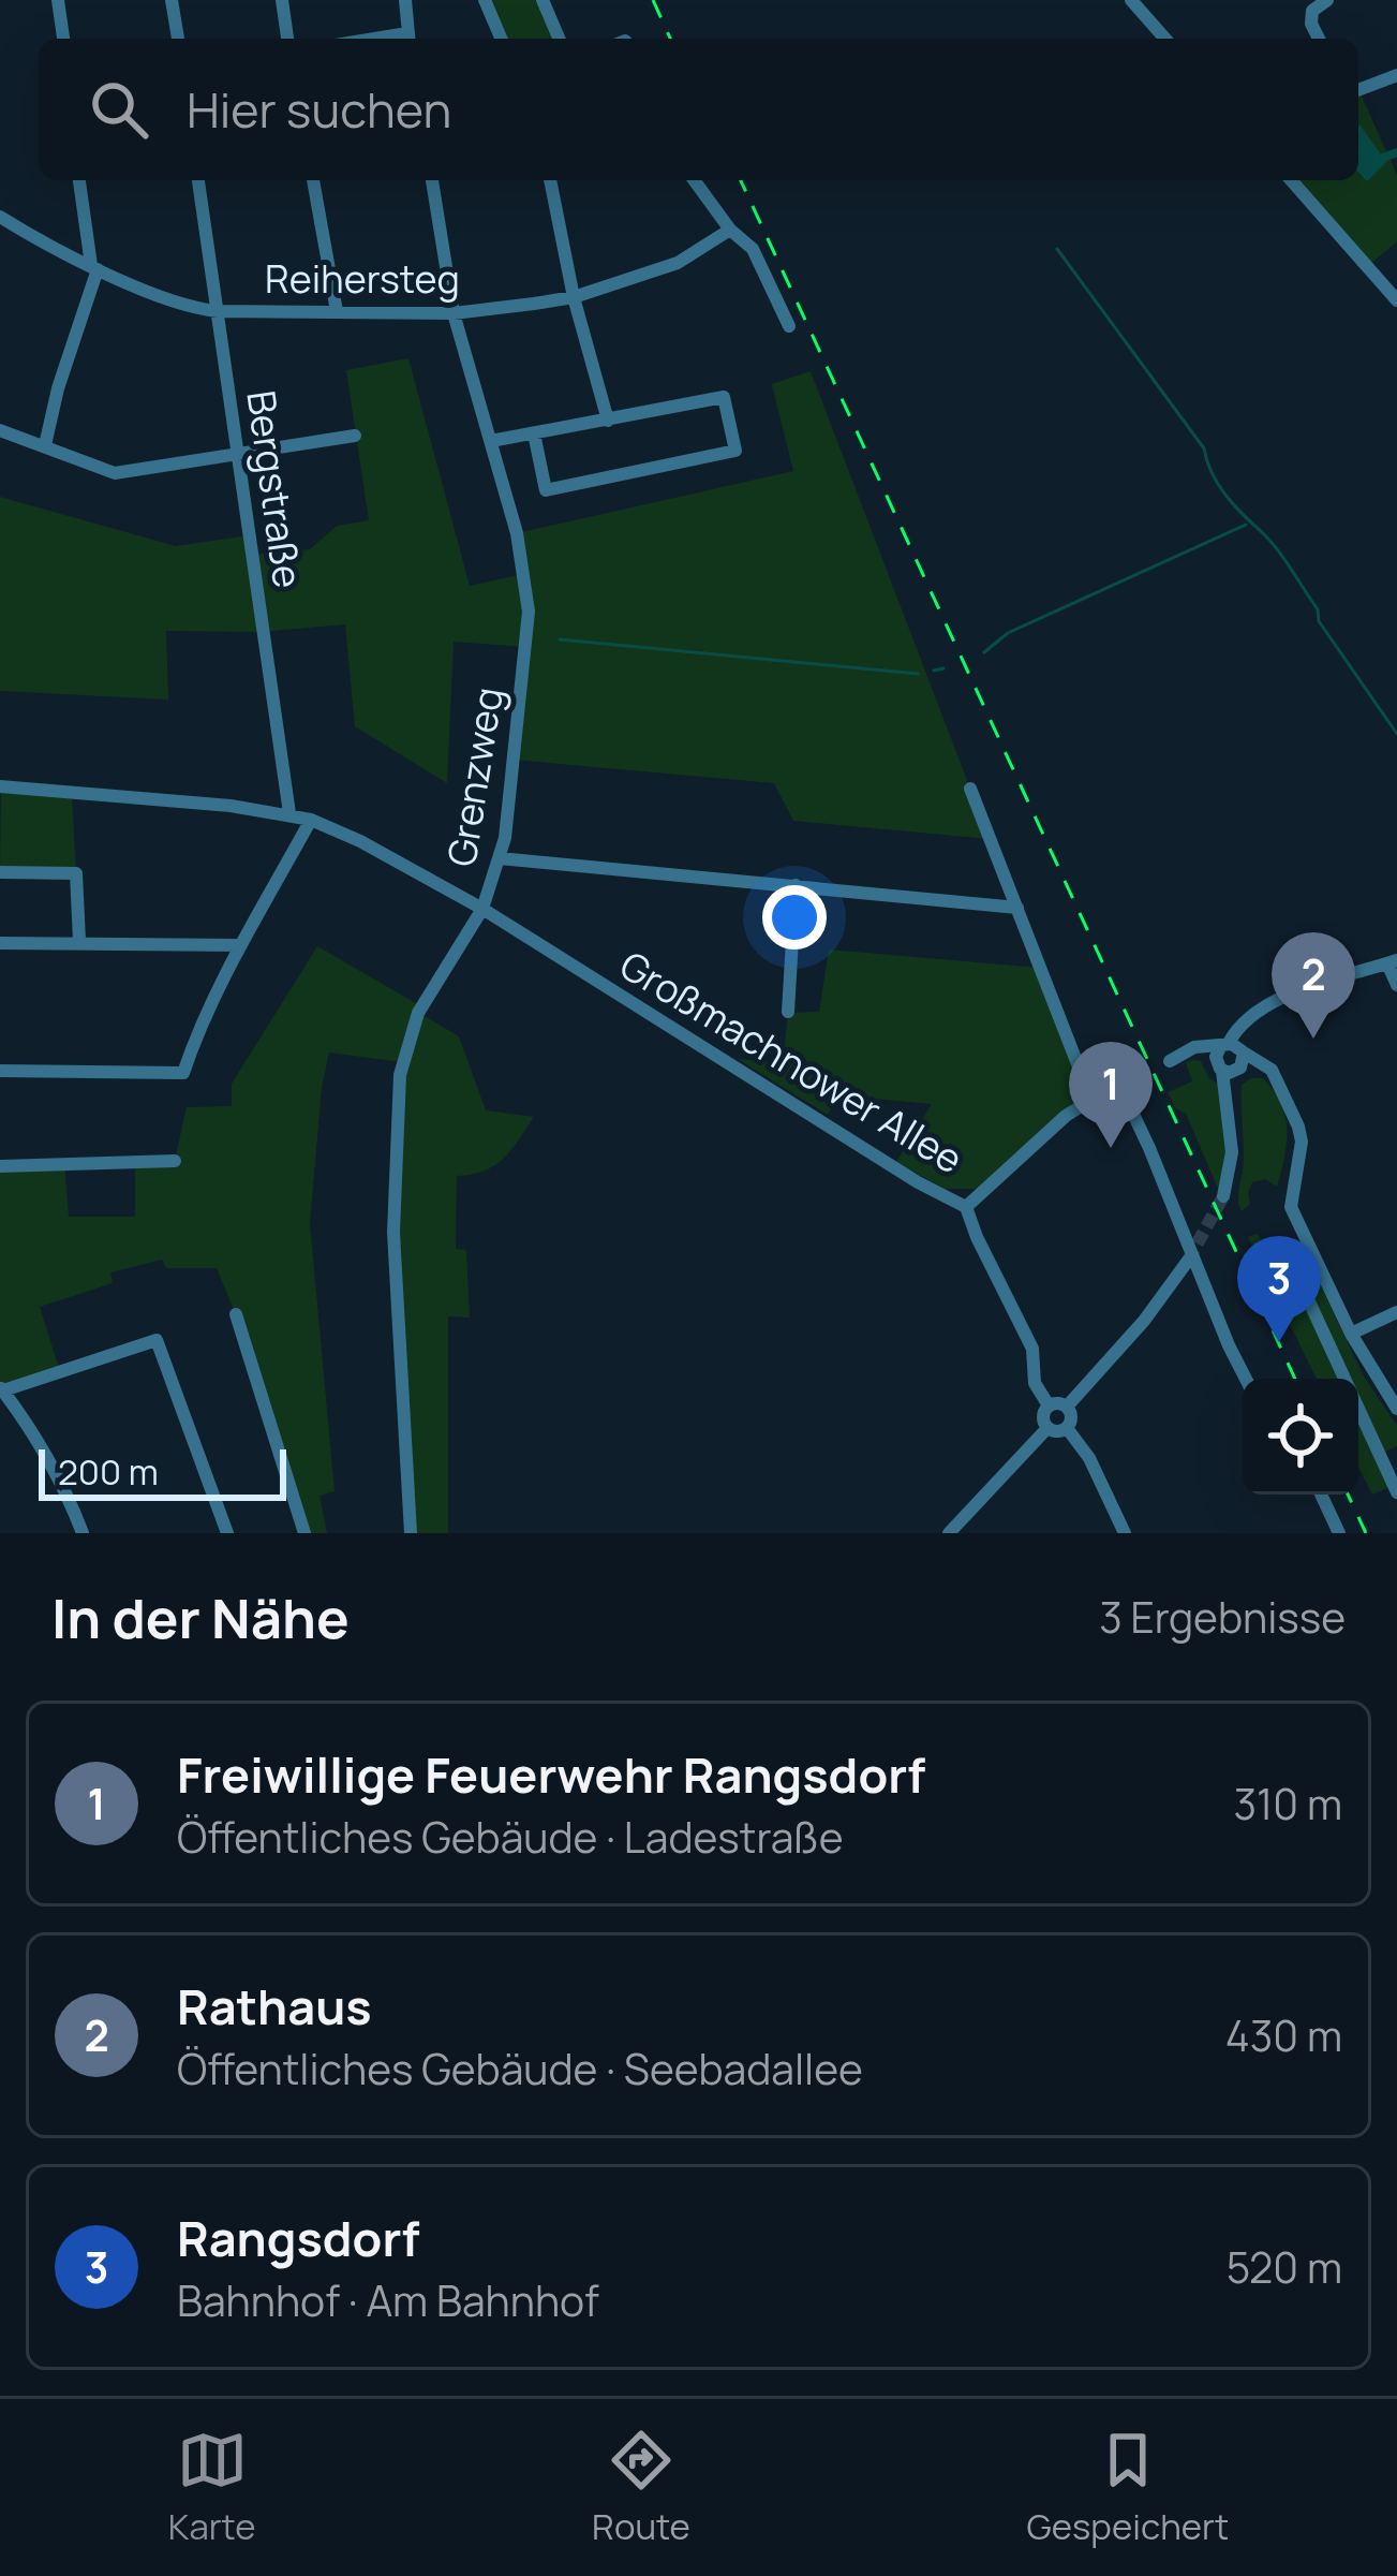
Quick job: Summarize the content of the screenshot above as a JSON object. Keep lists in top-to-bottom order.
{
  "streets": {
    "street": [
      "Reihersteg",
      "Bergstraße",
      "Grenzweg",
      "Großmachnower Allee"
    ]
  },
  "crossings": [
    ["Reihersteg", "Bergstraße"],
    ["Reihersteg", "Grenzweg"],
    ["Bergstraße", "Großmachnower Allee"],
    ["Grenzweg", "Großmachnower Allee"]
  ],
  "scale_bar": "200 m",
  "page": {
    "search": "Hier suchen",
    "pins": ["2", "1", "3"],
    "scale": "200 m",
    "heading": ["In der Nähe", "3 Ergebnisse"],
    "list": [
      {
        "mark": "1",
        "name": "Freiwillige Feuerwehr Rangsdorf",
        "note": "Öffentliches Gebäude · Ladestraße",
        "value": "310 m"
      },
      {
        "mark": "2",
        "name": "Rathaus",
        "note": "Öffentliches Gebäude · Seebadallee",
        "value": "430 m"
      },
      {
        "mark": "3",
        "name": "Rangsdorf",
        "note": "Bahnhof · Am Bahnhof",
        "value": "520 m"
      }
    ],
    "nav": ["Karte", "Route", "Gespeichert"]
  }
}
